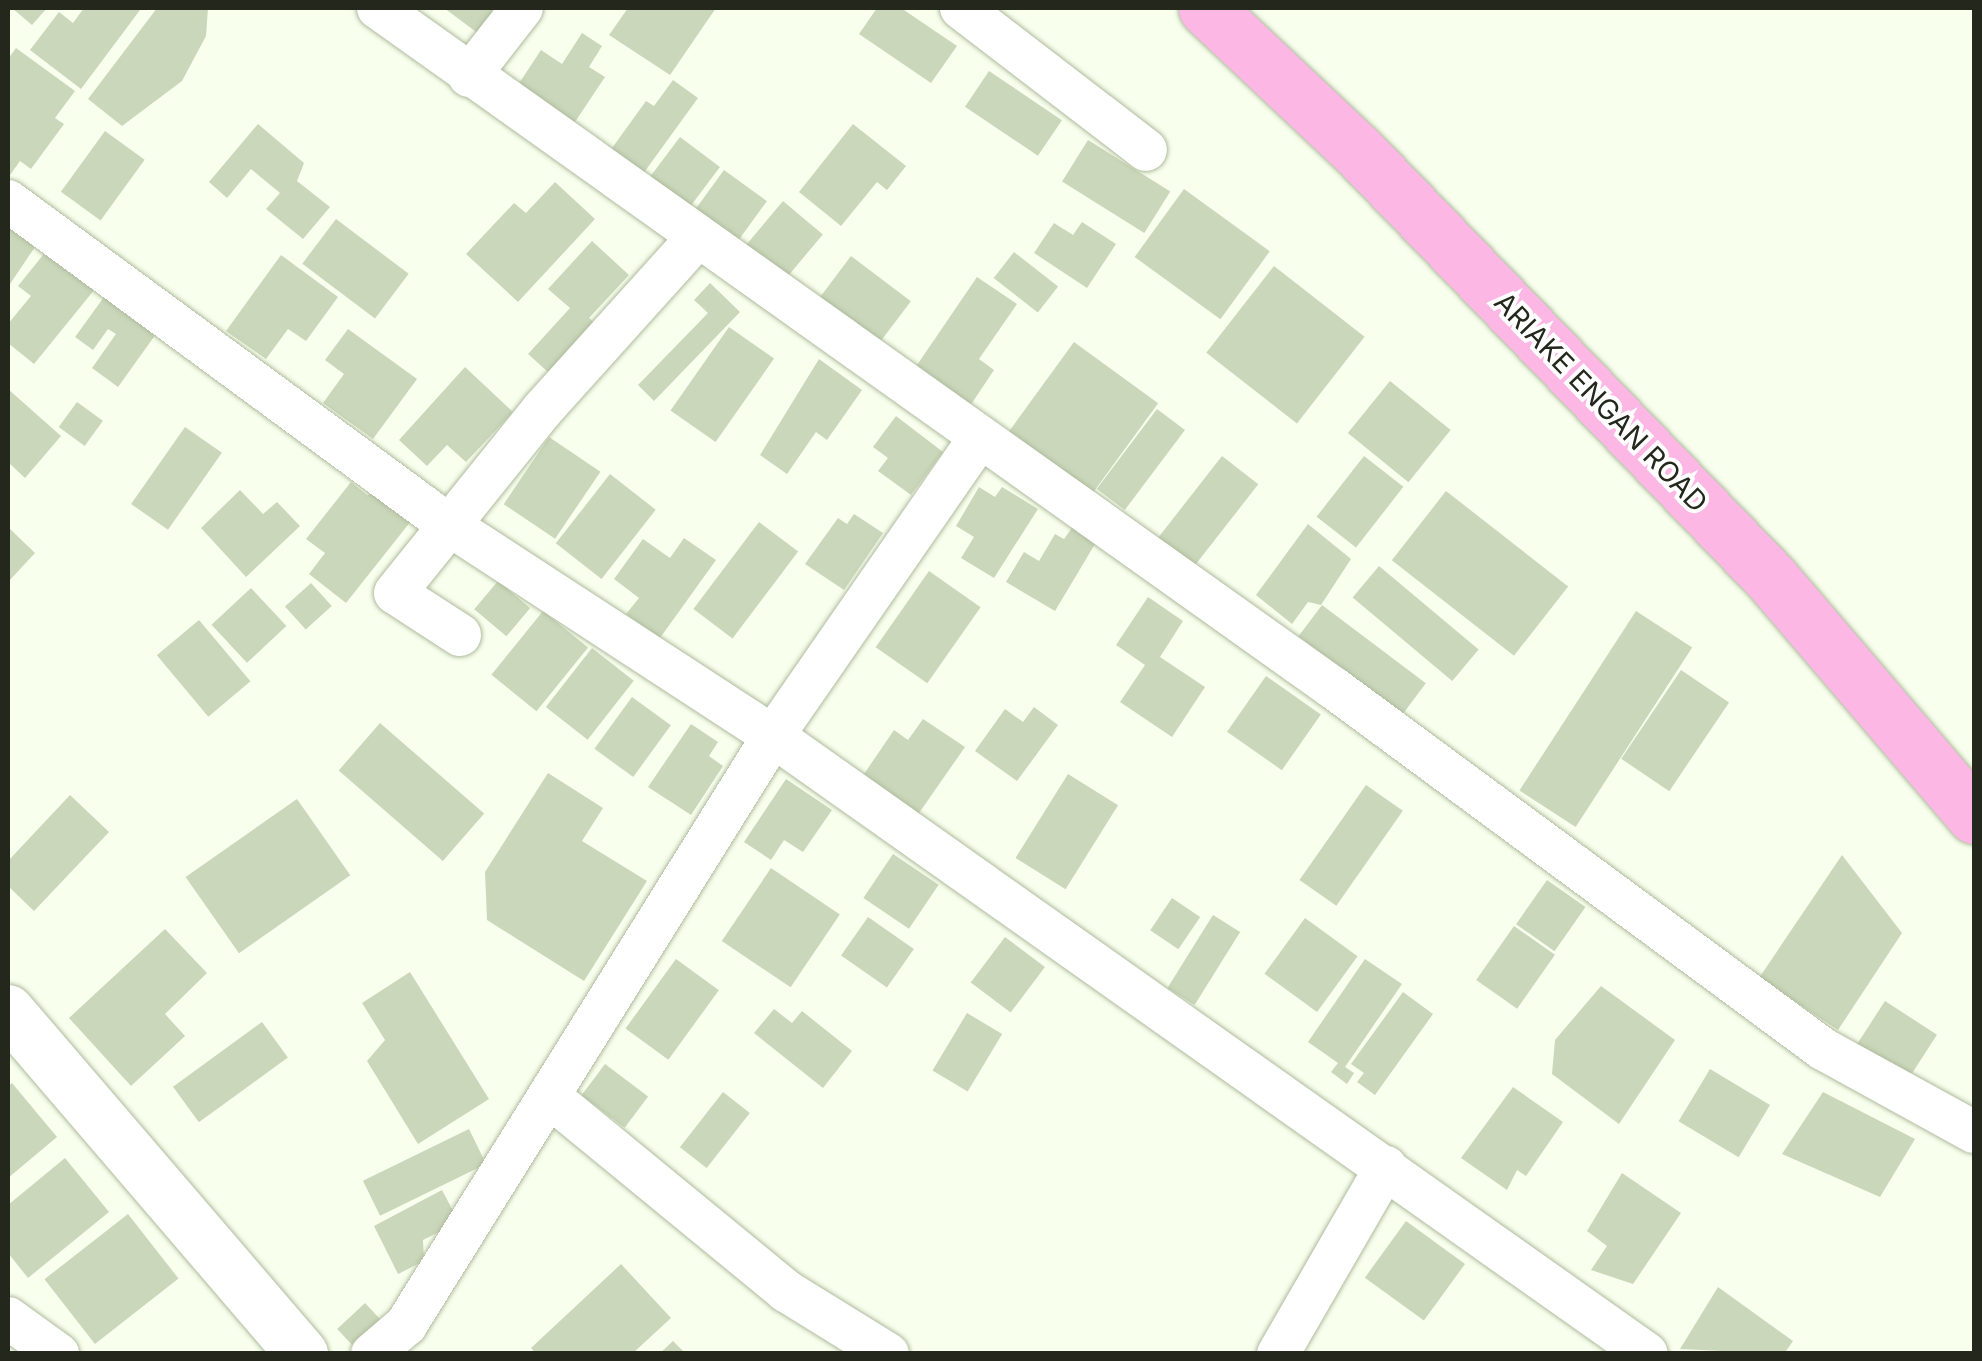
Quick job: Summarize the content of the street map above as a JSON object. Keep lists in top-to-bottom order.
{
  "streets": {
    "highway": ["ARIAKE ENGAN ROAD"]
  }
}
